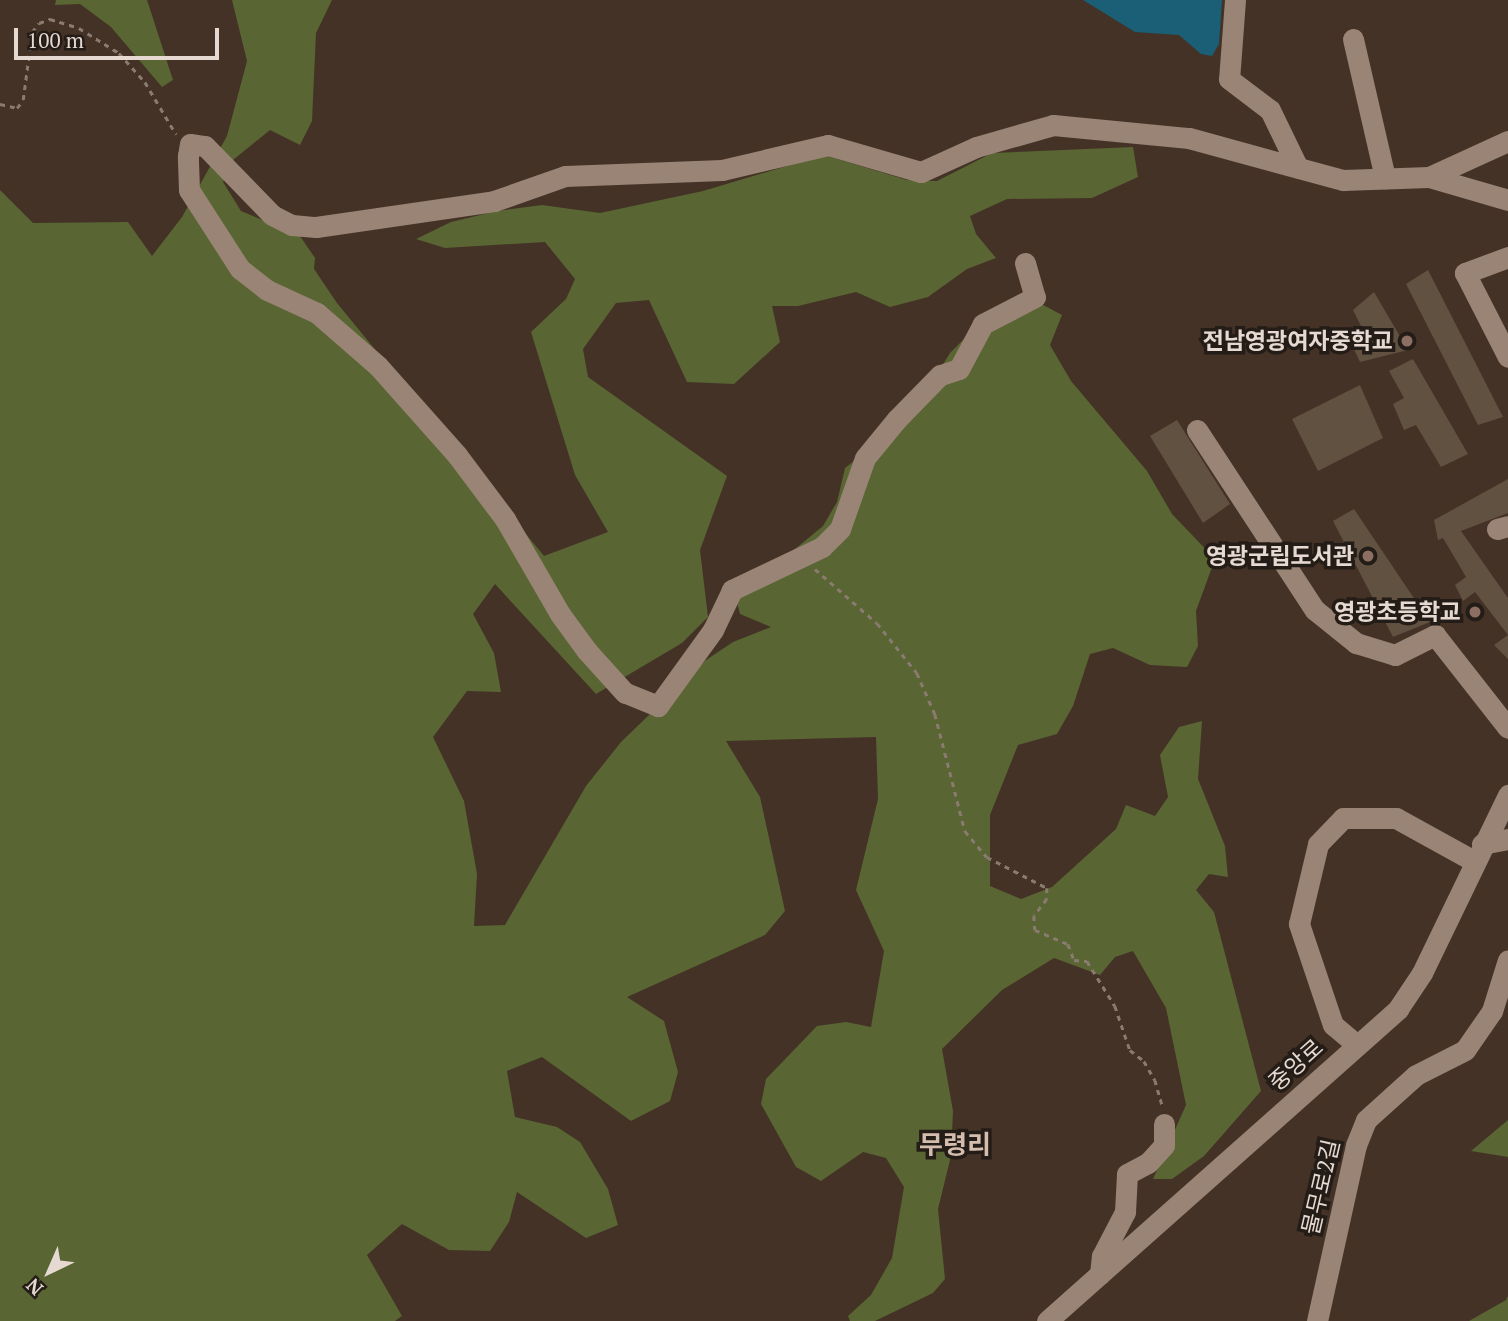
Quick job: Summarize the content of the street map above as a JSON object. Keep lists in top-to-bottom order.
{
  "streets": {
    "street": ["중앙로", "물무로2길"]
  },
  "districts": ["무령리"],
  "places": ["전남영광여자중학교", "영광군립도서관", "영광초등학교"],
  "scale_bar": "100 m",
  "north": "bottom left"
}
